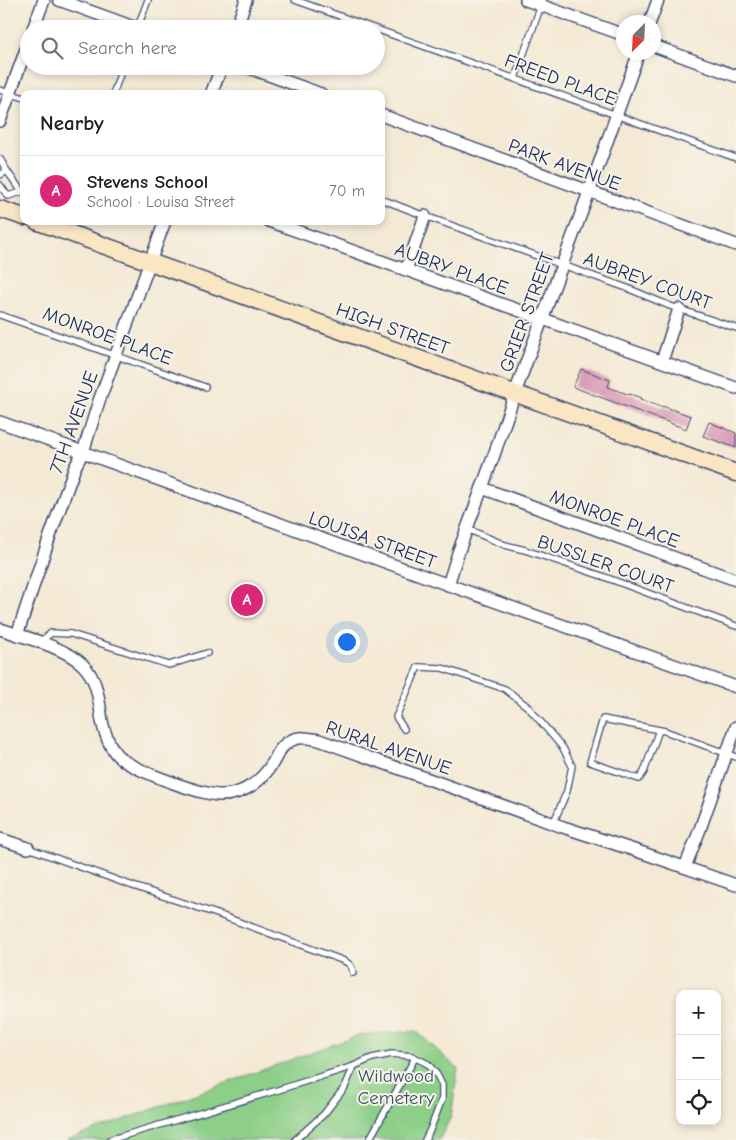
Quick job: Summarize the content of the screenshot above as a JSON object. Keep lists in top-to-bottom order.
{
  "streets": {
    "main road": ["HIGH STREET"],
    "street": [
      "PARK AVENUE",
      "AUBRY PLACE",
      "GRIER STREET",
      "MONROE PLACE",
      "7TH AVENUE",
      "LOUISA STREET",
      "RURAL AVENUE"
    ],
    "lane": ["FREED PLACE", "AUBREY COURT", "BUSSLER COURT"]
  },
  "crossings": [
    ["FREED PLACE", "GRIER STREET"],
    ["PARK AVENUE", "GRIER STREET"],
    ["AUBRY PLACE", "GRIER STREET"],
    ["AUBREY COURT", "GRIER STREET"],
    ["GRIER STREET", "HIGH STREET"],
    ["GRIER STREET", "MONROE PLACE"],
    ["GRIER STREET", "LOUISA STREET"],
    ["GRIER STREET", "BUSSLER COURT"],
    ["HIGH STREET", "7TH AVENUE"],
    ["MONROE PLACE", "7TH AVENUE"],
    ["7TH AVENUE", "LOUISA STREET"],
    ["7TH AVENUE", "RURAL AVENUE"]
  ],
  "parks": ["Wildwood Cemetery"],
  "north": "bottom left",
  "page": {
    "search": "Search here",
    "heading": "Nearby",
    "list": [
      {
        "mark": "A",
        "name": "Stevens School",
        "note": "School · Louisa Street",
        "value": "70 m"
      }
    ],
    "pins": "A",
    "map_buttons": ["+", "−"]
  }
}
